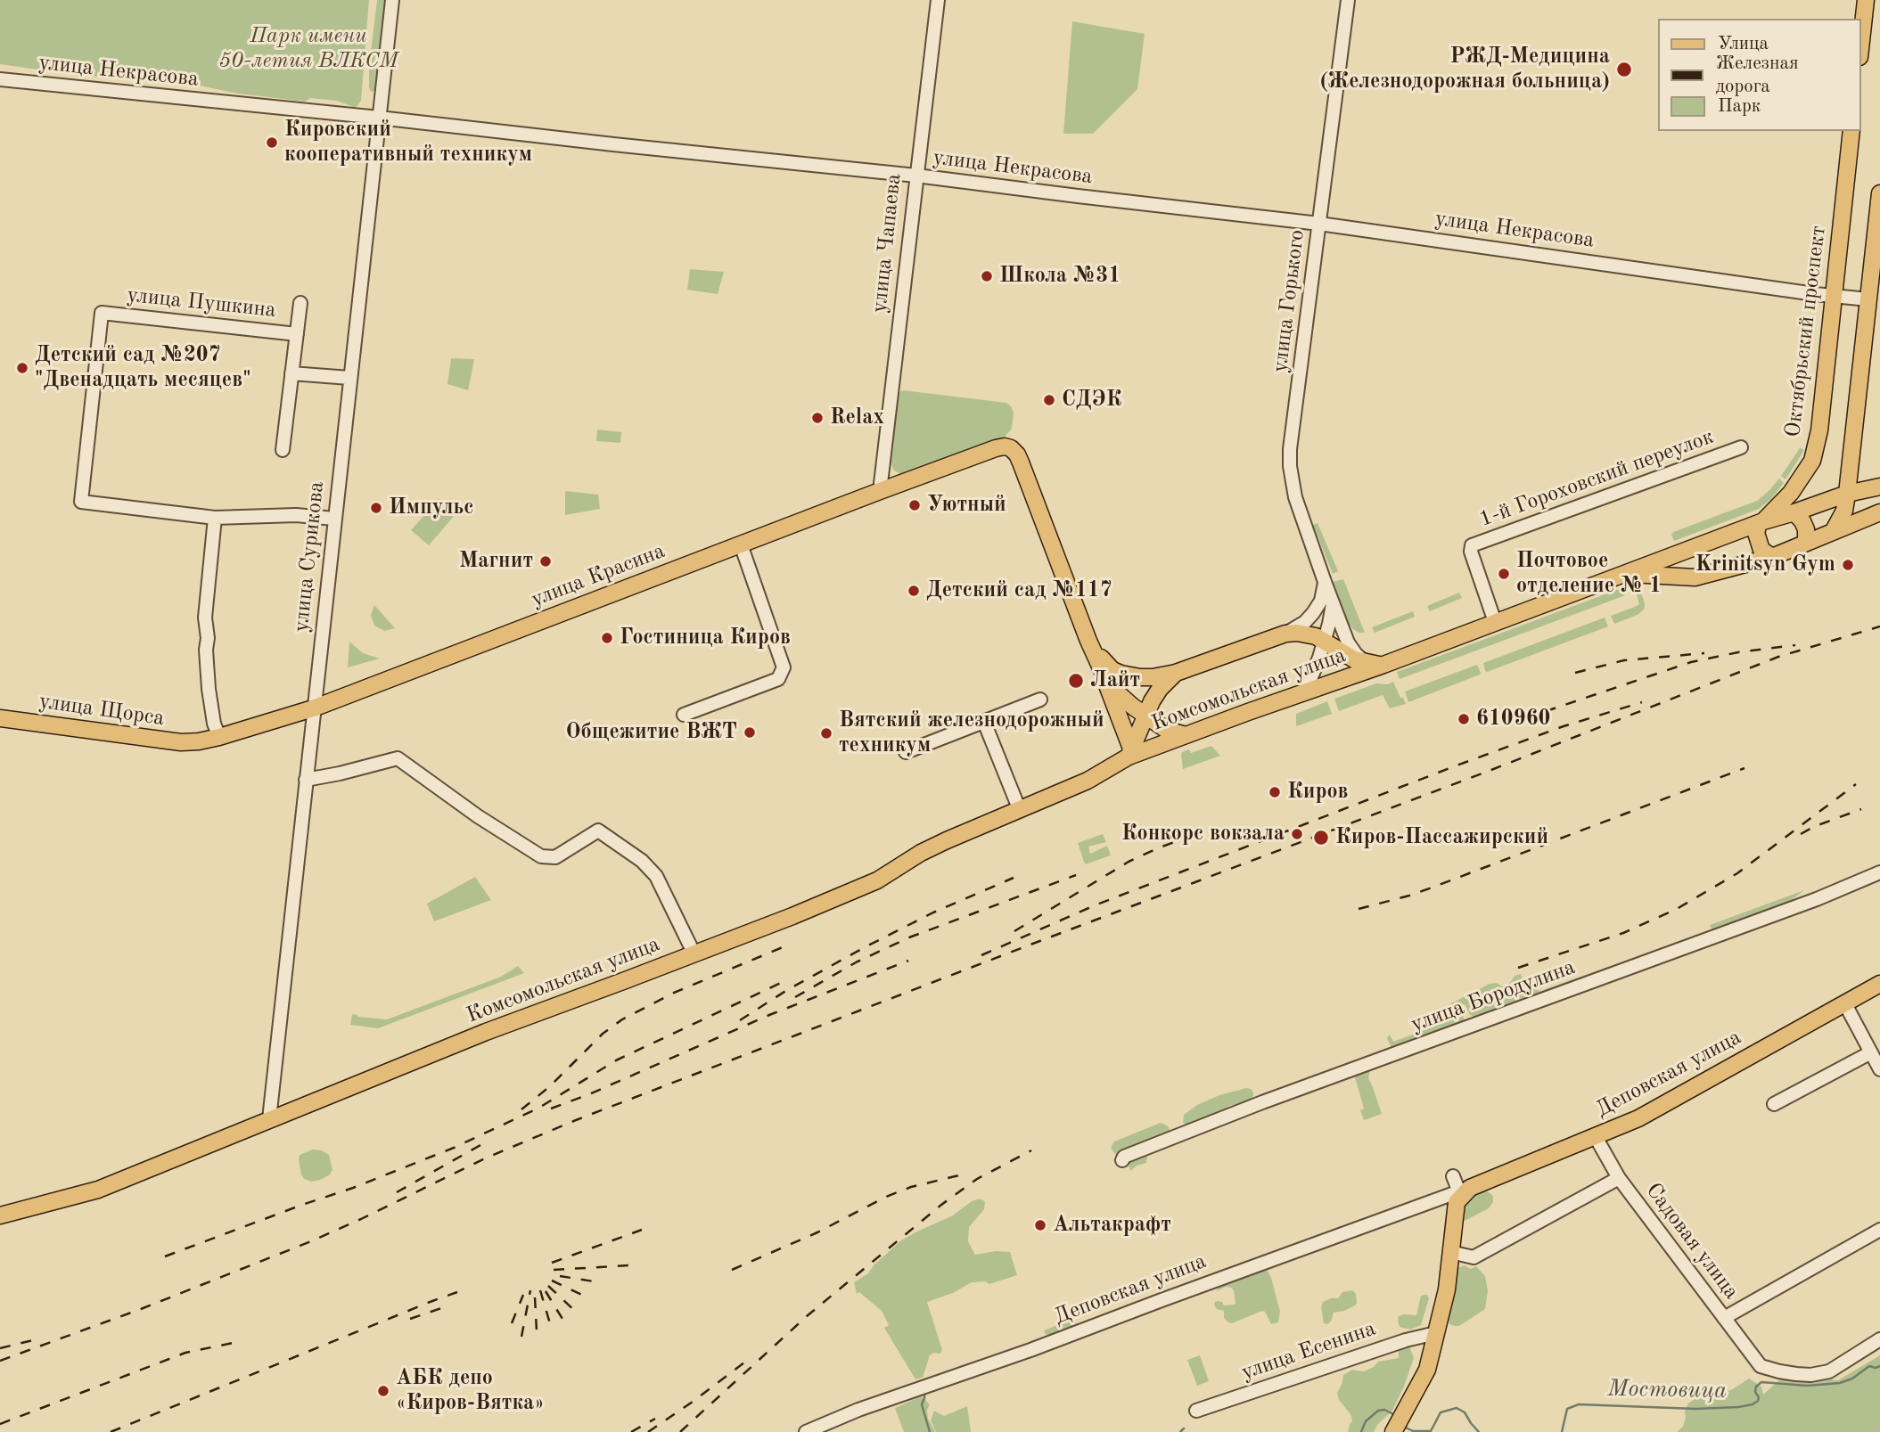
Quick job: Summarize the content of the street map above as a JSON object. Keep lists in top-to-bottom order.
{
  "streets": {
    "main road": [
      "Октябрьский проспект",
      "улица Красина",
      "Комсомольская улица",
      "улица Щорса",
      "Деповская улица"
    ],
    "street": [
      "улица Некрасова",
      "улица Чапаева",
      "улица Горького",
      "улица Пушкина",
      "1-й Гороховский переулок",
      "улица Сурикова",
      "улица Бородулина",
      "Садовая улица",
      "улица Есенина"
    ]
  },
  "crossings": [
    ["улица Некрасова", "улица Чапаева"],
    ["улица Некрасова", "улица Горького"],
    ["улица Некрасова", "Октябрьский проспект"],
    ["улица Некрасова", "улица Сурикова"],
    ["улица Чапаева", "улица Красина"],
    ["улица Горького", "Комсомольская улица"],
    ["Октябрьский проспект", "Комсомольская улица"],
    ["1-й Гороховский переулок", "Комсомольская улица"],
    ["улица Сурикова", "улица Красина"],
    ["улица Сурикова", "Комсомольская улица"],
    ["улица Красина", "Комсомольская улица"],
    ["улица Красина", "улица Щорса"],
    ["Деповская улица", "Садовая улица"]
  ],
  "water": ["Мостовица"],
  "parks": ["Парк имени 50-летия ВЛКСМ"],
  "places": [
    "РЖД-Медицина (Железнодорожная больница)",
    "Кировский кооперативный техникум",
    "Школа №31",
    "Детский сад №207 \"Двенадцать месяцев\"",
    "СДЭК",
    "Relax",
    "Уютный",
    "Импульс",
    "Магнит",
    "Krinitsyn Gym",
    "Почтовое отделение № 1",
    "Детский сад №117",
    "Гостиница Киров",
    "Лайт",
    "610960",
    "Общежитие ВЖТ",
    "Вятский железнодорожный техникум",
    "Киров",
    "Конкорс вокзала",
    "Киров-Пассажирский",
    "Альтакрафт",
    "АБК депо «Киров-Вятка»"
  ],
  "legend": ["Улица", "Железная дорога", "Парк"]
}
